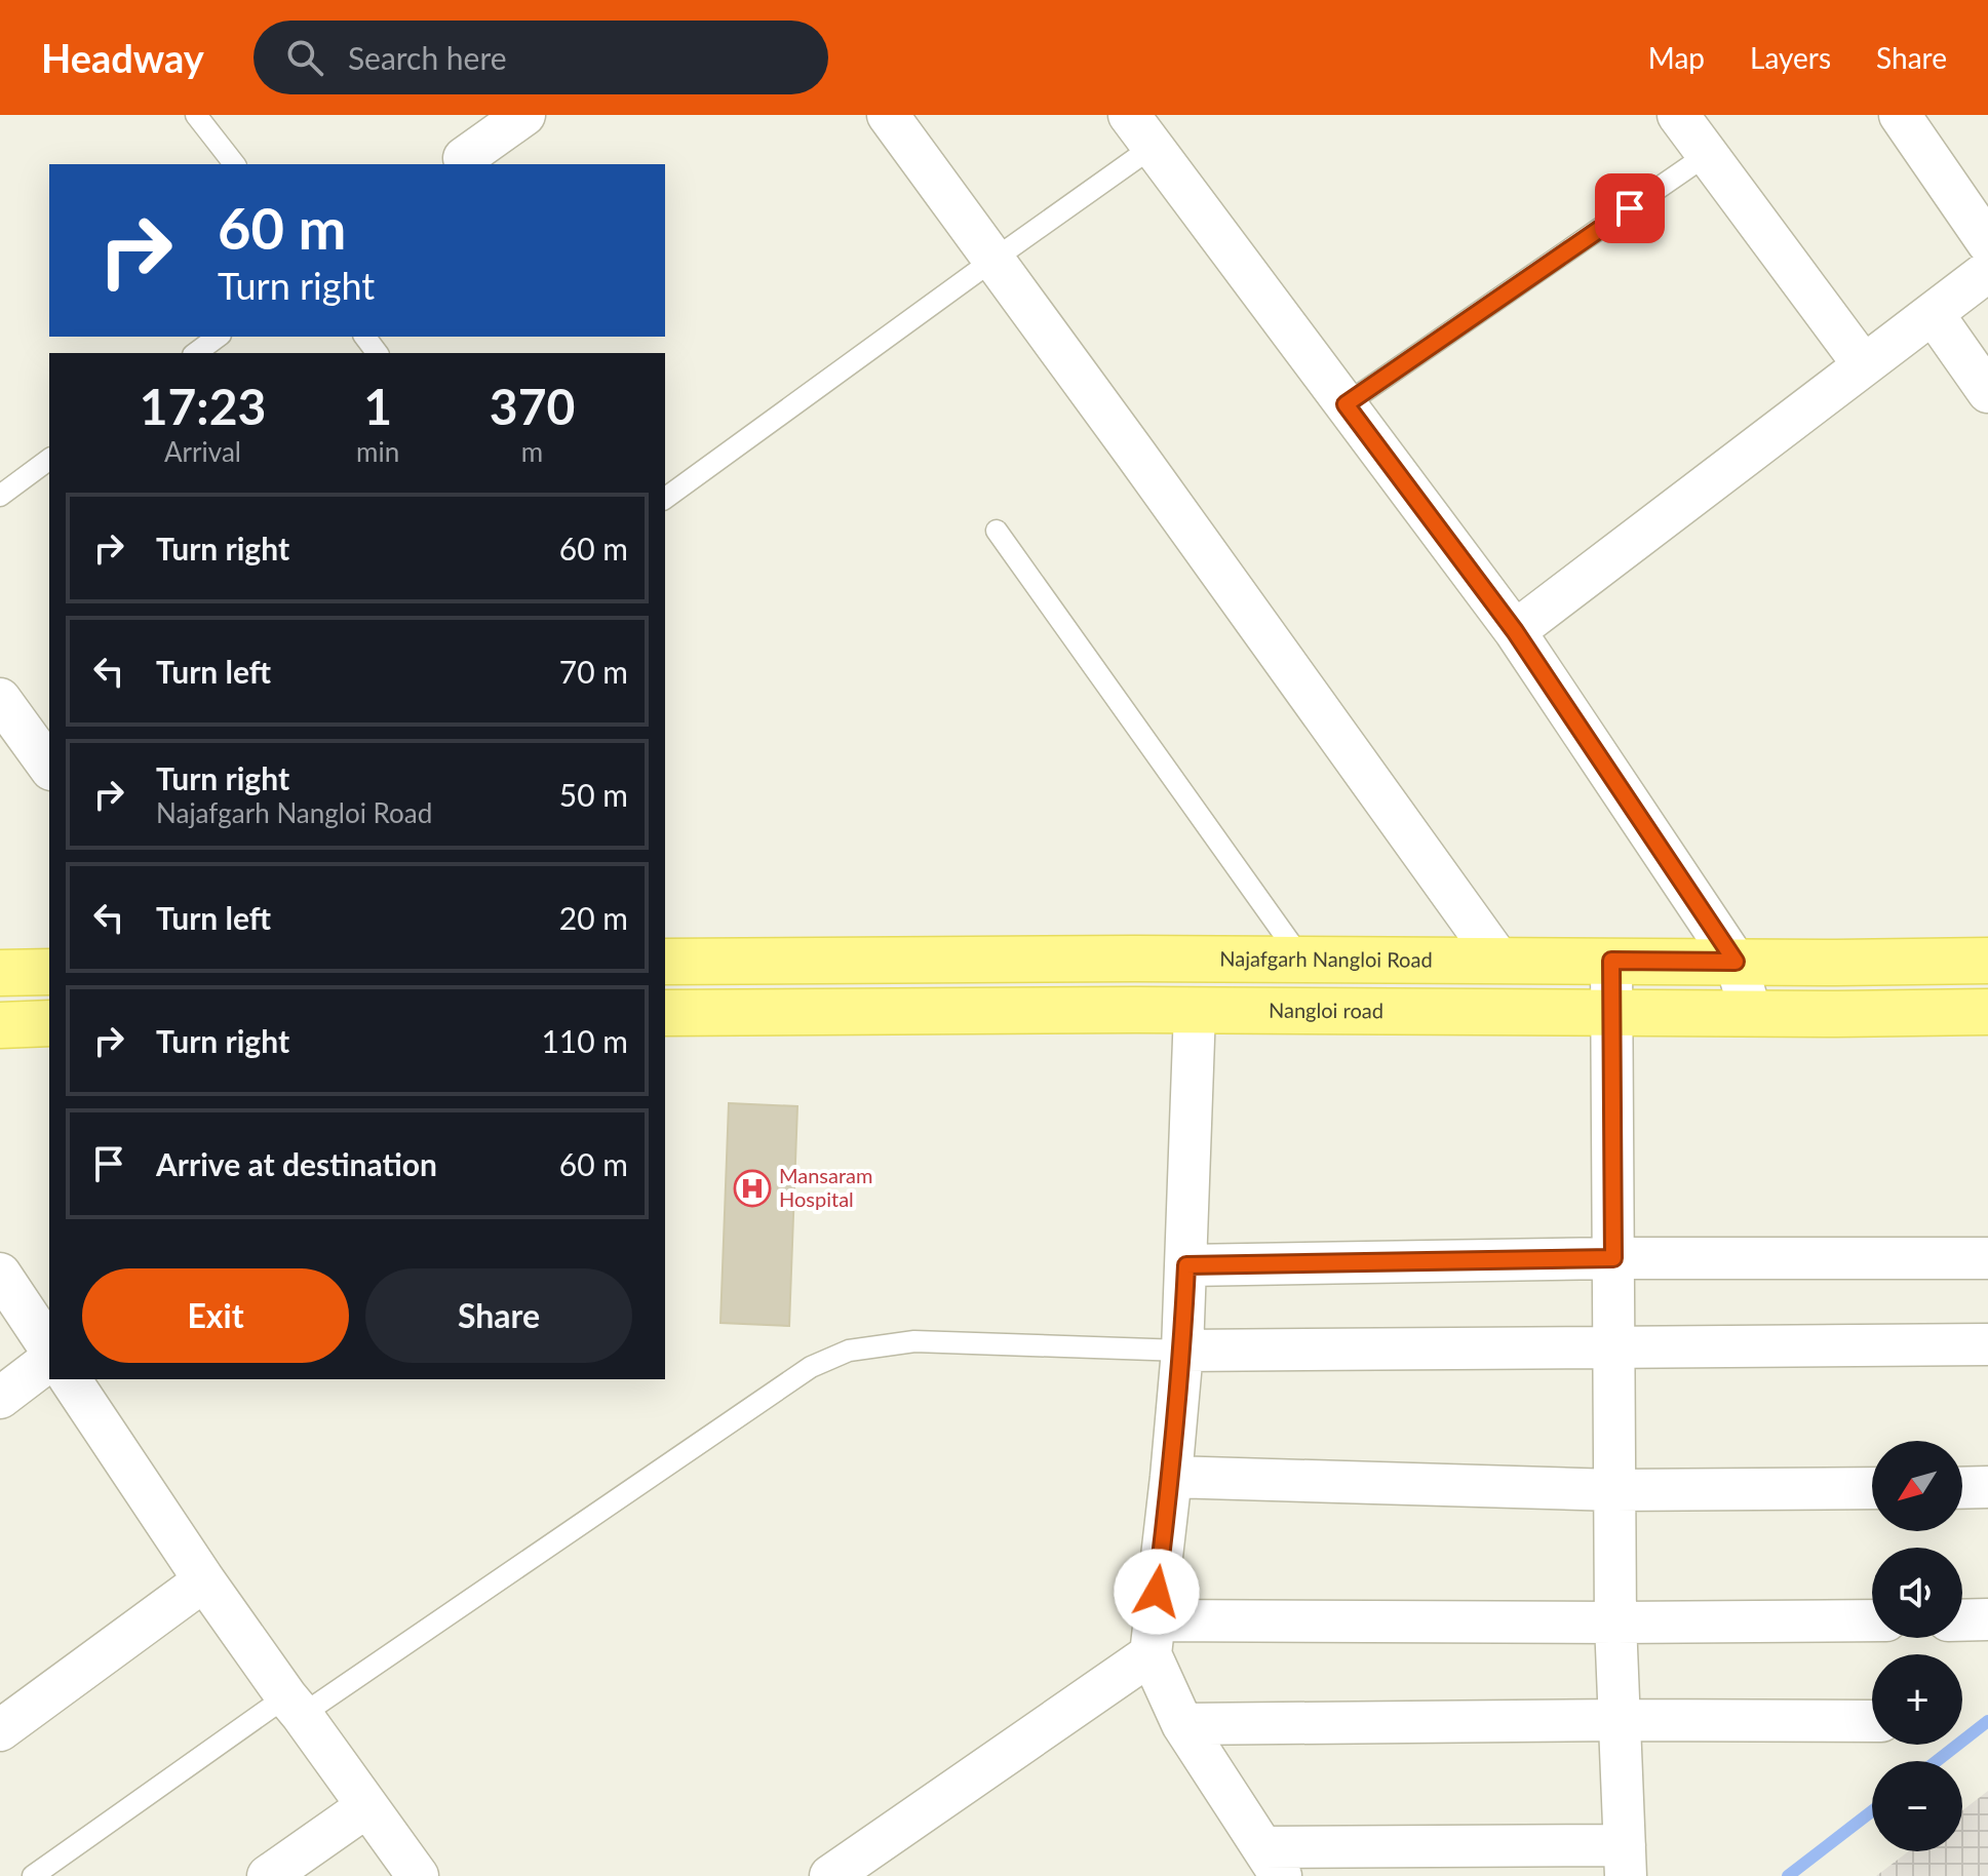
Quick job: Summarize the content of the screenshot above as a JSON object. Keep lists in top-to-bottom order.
{
  "streets": {
    "main road": ["Najafgarh Nangloi Road", "Nangloi road"]
  },
  "places": {
    "hospital": ["Mansaram Hospital"]
  },
  "north": "bottom left",
  "page": {
    "header": "Headway",
    "search": "Search here",
    "nav": ["Map", "Layers", "Share"],
    "turn": ["60 m", "Turn right"],
    "eta": [
      "17:23",
      "Arrival",
      "1",
      "min",
      "370",
      "m"
    ],
    "list": [
      {
        "name": "Turn right",
        "value": "60 m"
      },
      {
        "name": "Turn left",
        "value": "70 m"
      },
      {
        "name": "Turn right",
        "note": "Najafgarh Nangloi Road",
        "value": "50 m"
      },
      {
        "name": "Turn left",
        "value": "20 m"
      },
      {
        "name": "Turn right",
        "value": "110 m"
      },
      {
        "name": "Arrive at destination",
        "value": "60 m"
      }
    ],
    "buttons": ["Exit", "Share"],
    "map_buttons": ["+", "−"]
  }
}
